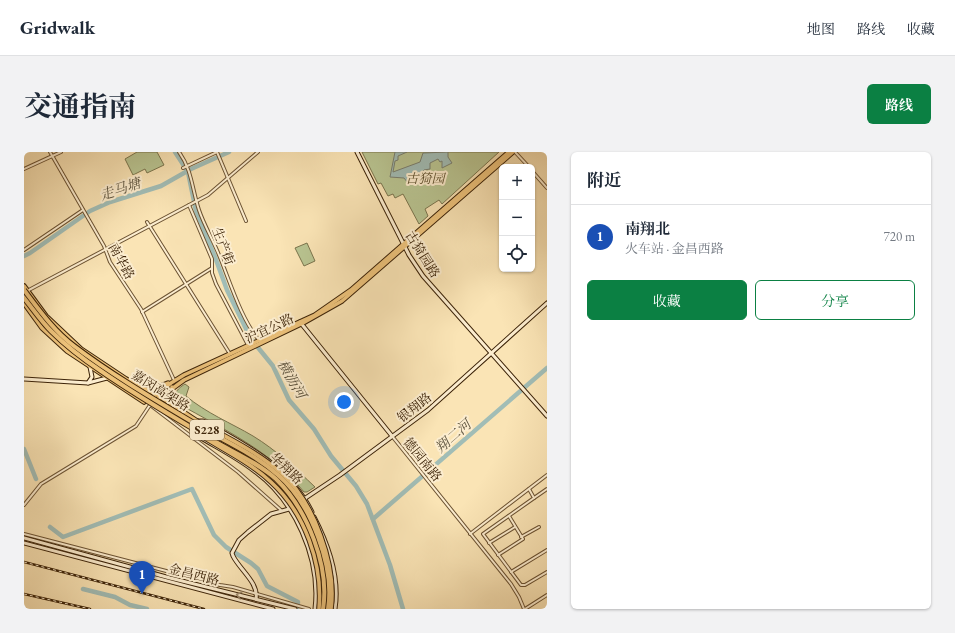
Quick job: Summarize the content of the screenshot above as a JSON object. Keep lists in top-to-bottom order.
{
  "streets": {
    "highway": ["嘉闵高架路", "S228"],
    "main road": ["沪宜公路", "华翔路"],
    "street": [
      "生产街",
      "古猗园路",
      "南华路",
      "银翔路",
      "德园南路",
      "金昌西路"
    ]
  },
  "crossings": [
    ["生产街", "沪宜公路"],
    ["古猗园路", "沪宜公路"],
    ["古猗园路", "银翔路"],
    ["南华路", "沪宜公路"],
    ["沪宜公路", "德园南路"],
    ["沪宜公路", "华翔路"],
    ["嘉闵高架路", "华翔路"],
    ["银翔路", "德园南路"]
  ],
  "water": ["走马塘", "横沥河", "翔二河"],
  "parks": ["古猗园"],
  "page": {
    "header": "Gridwalk",
    "nav": ["地图", "路线", "收藏"],
    "title": "交通指南",
    "buttons": [
      "路线",
      ["收藏", "分享"]
    ],
    "heading": "附近",
    "map_buttons": ["+", "−"],
    "list": [
      {
        "mark": "1",
        "name": "南翔北",
        "note": "火车站 · 金昌西路",
        "value": "720 m"
      }
    ],
    "pins": "1"
  }
}
